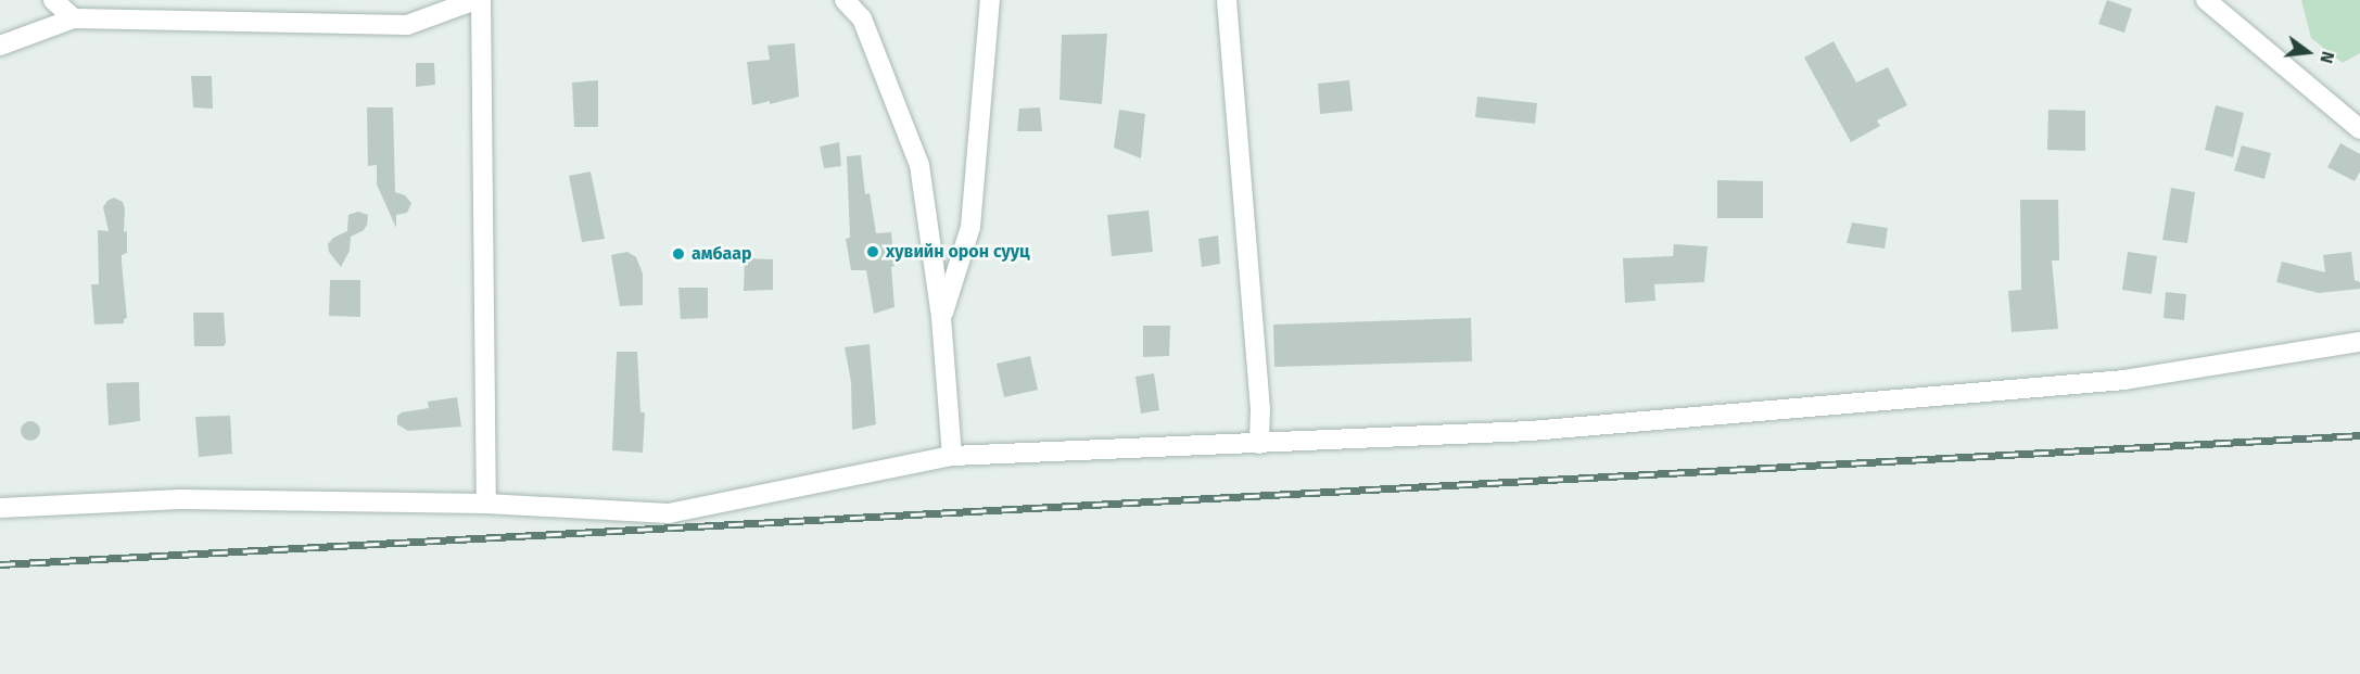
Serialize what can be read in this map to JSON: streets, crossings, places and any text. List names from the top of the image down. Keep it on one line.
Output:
{"places":["хувийн орон сууц","амбаар"],"north":"right"}
